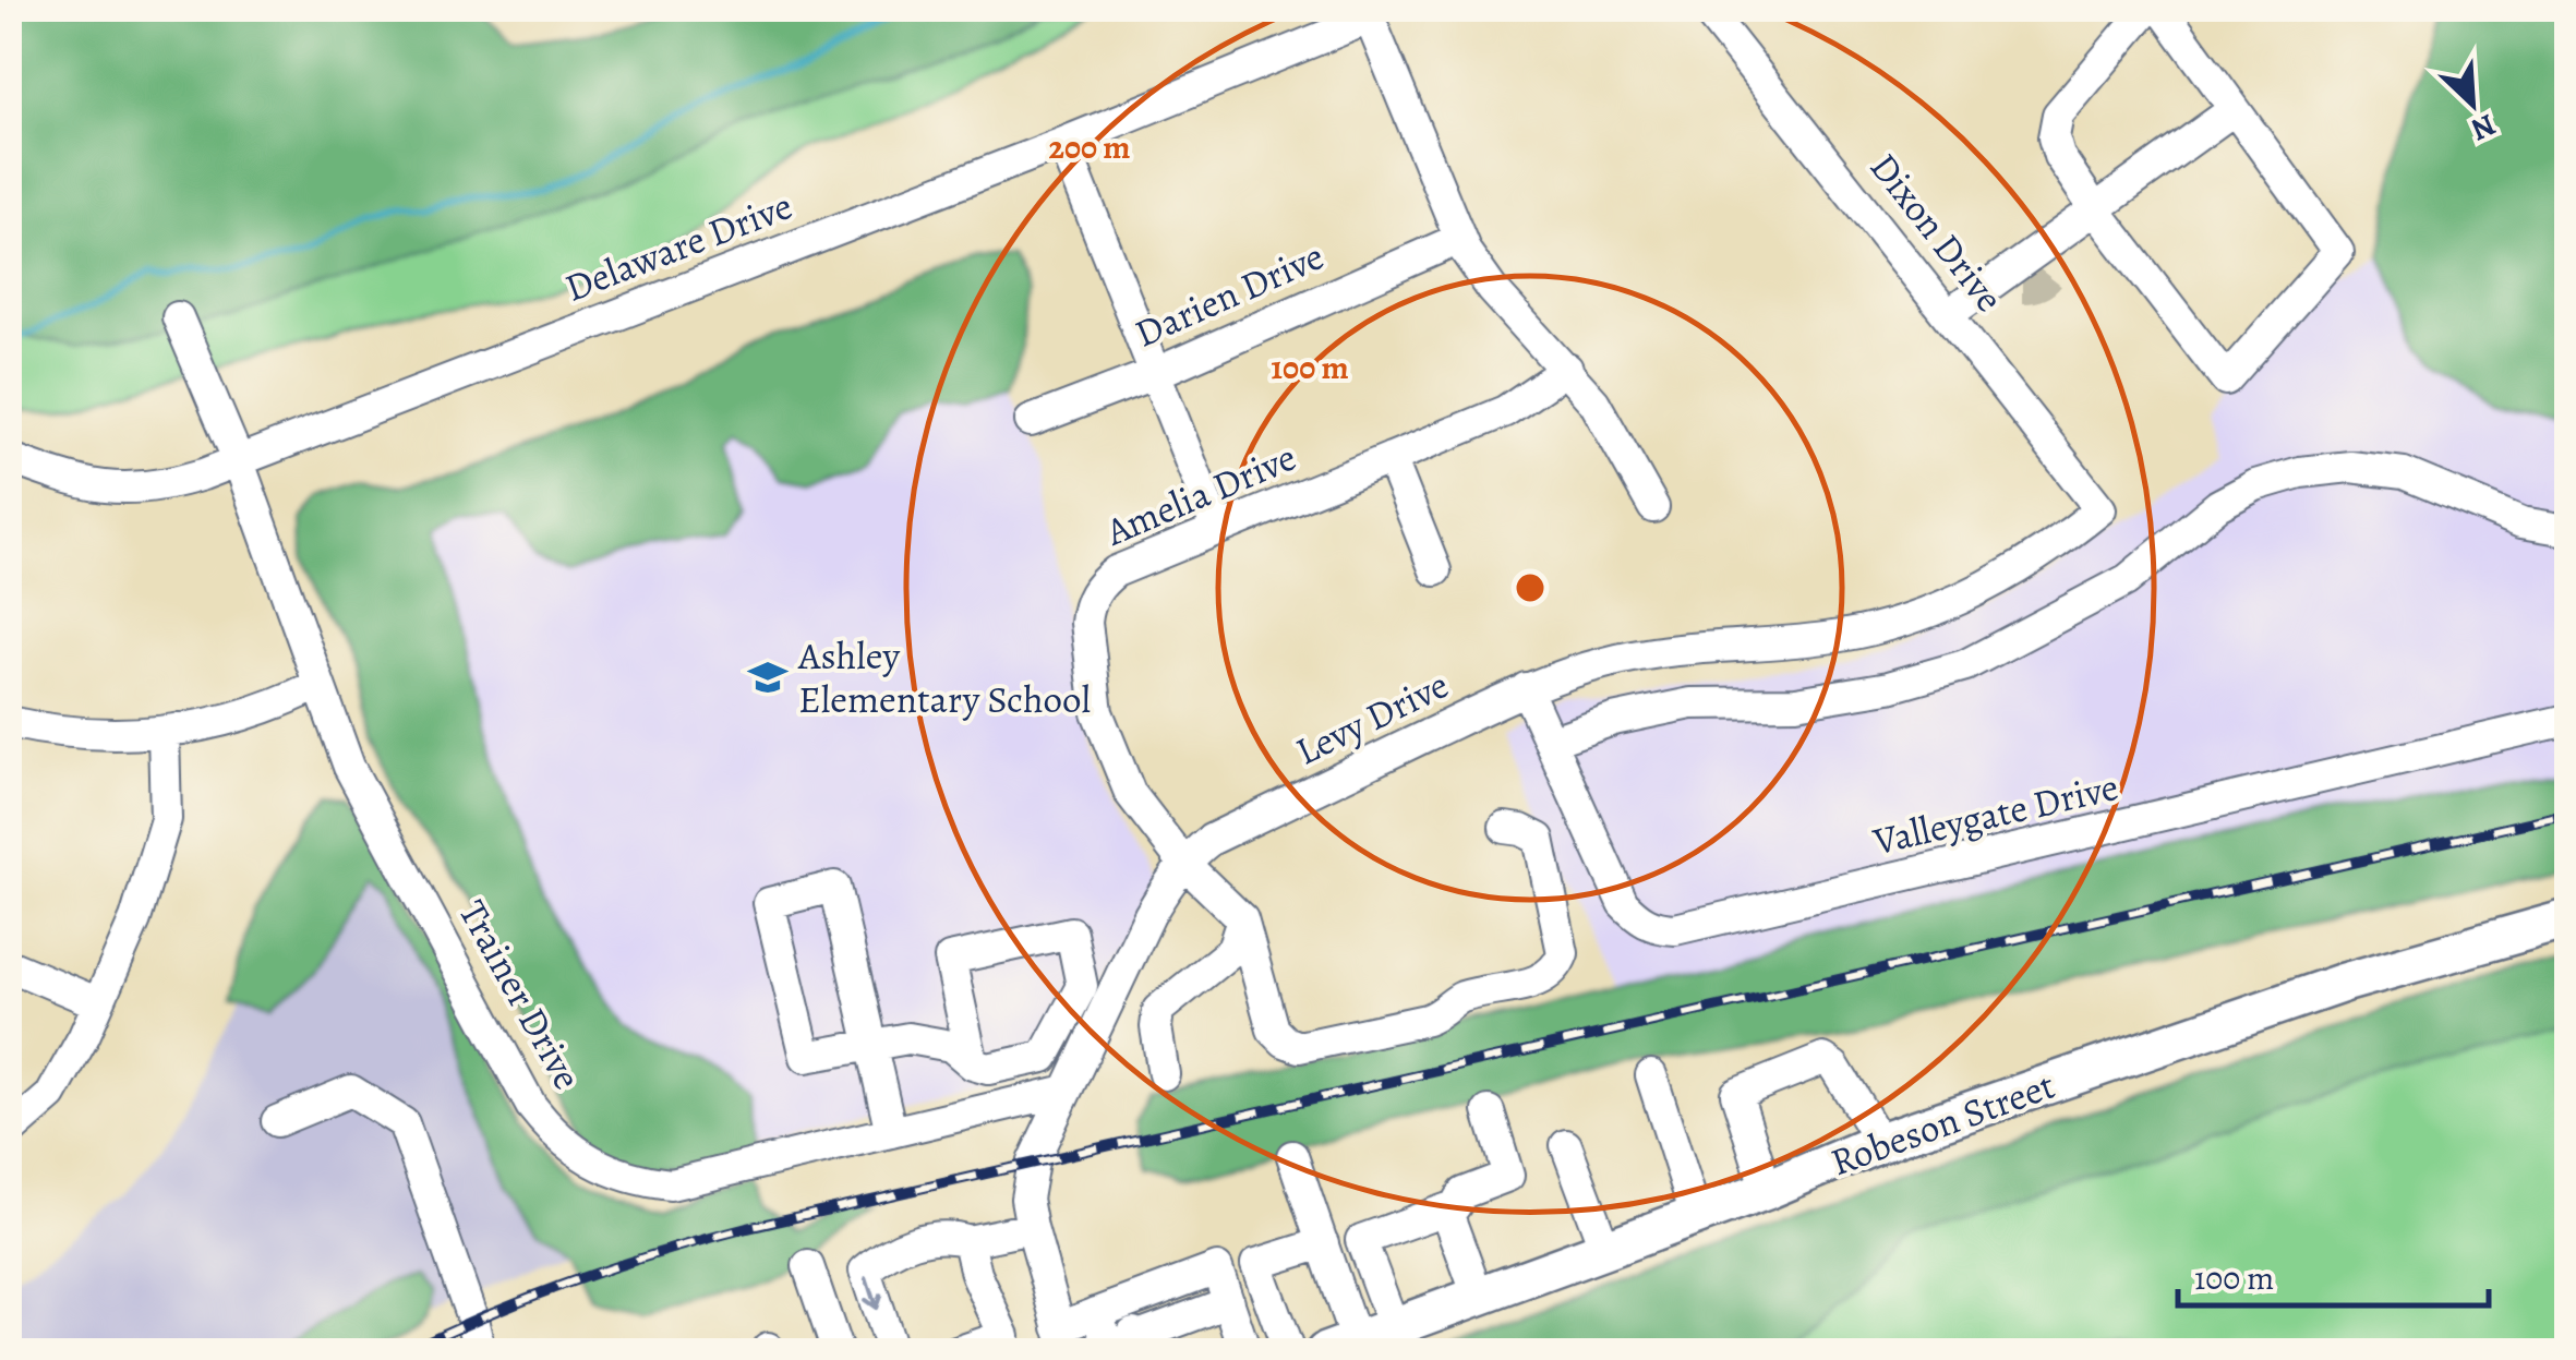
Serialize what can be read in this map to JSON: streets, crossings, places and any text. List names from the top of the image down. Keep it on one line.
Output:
{"streets":{"main road":["Robeson Street"],"street":["Dixon Drive","Delaware Drive","Darien Drive","Amelia Drive","Levy Drive","Valleygate Drive","Trainer Drive"]},"crossings":[["Dixon Drive","Levy Drive"],["Delaware Drive","Trainer Drive"],["Amelia Drive","Levy Drive"],["Levy Drive","Valleygate Drive"],["Levy Drive","Trainer Drive"]],"places":{"school or university":["Ashley Elementary School"]},"scale_bar":"100 m","north":"bottom right","rings":["200 m","100 m"]}
